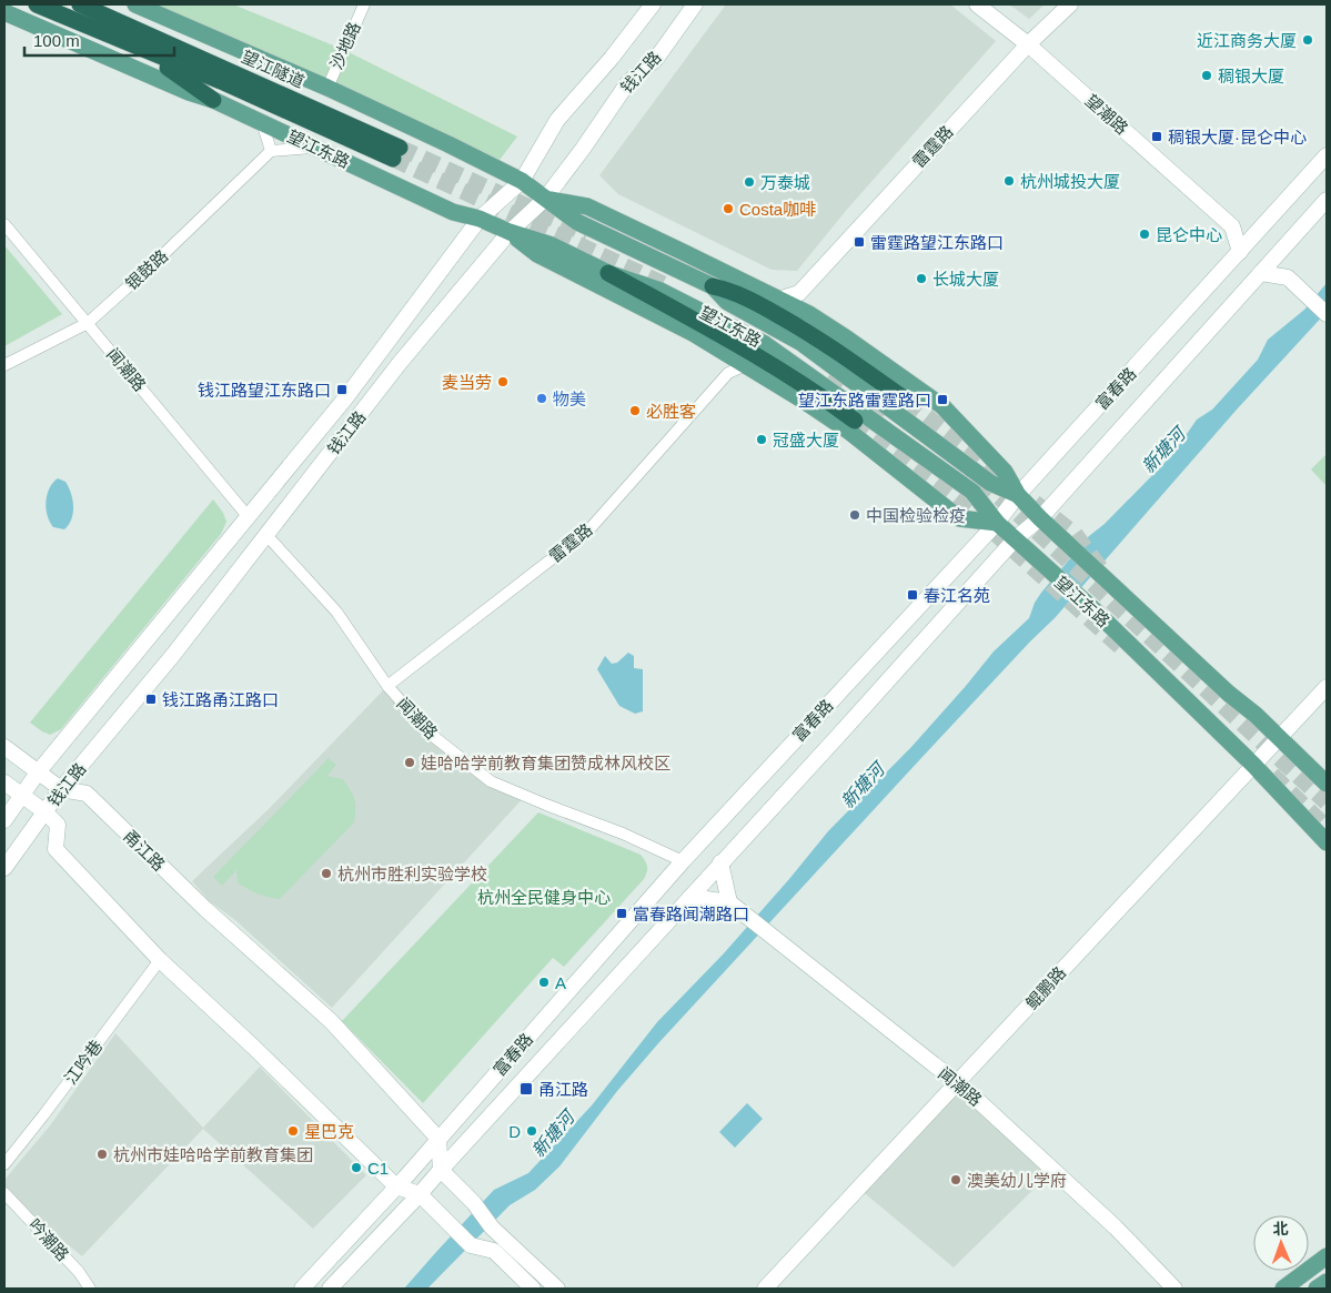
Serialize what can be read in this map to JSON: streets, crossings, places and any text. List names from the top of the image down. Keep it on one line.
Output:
{"streets":{"highway":["望江隧道"],"main road":["望江东路"],"street":["沙地路","钱江路","望潮路","雷霆路","银鼓路","闻潮路","富春路","甬江路","鲲鹏路","江吟巷","吟潮路"]},"crossings":[["沙地路","望江东路"],["钱江路","望江东路"],["钱江路","闻潮路"],["钱江路","甬江路"],["望潮路","雷霆路"],["雷霆路","闻潮路"],["望江东路","富春路"],["望江东路","鲲鹏路"],["银鼓路","闻潮路"],["闻潮路","富春路"],["闻潮路","鲲鹏路"],["富春路","甬江路"]],"water":["新塘河"],"parks":["杭州全民健身中心"],"places":{"other":["近江商务大厦","稠银大厦","杭州城投大厦","万泰城","Costa咖啡","昆仑中心","长城大厦","麦当劳","物美","必胜客","冠盛大厦","中国检验检疫","娃哈哈学前教育集团赞成林风校区","杭州市胜利实验学校","A","星巴克","D","杭州市娃哈哈学前教育集团","C1","澳美幼儿学府"],"transit":["稠银大厦·昆仑中心","雷霆路望江东路口","钱江路望江东路口","望江东路雷霆路口","春江名苑","钱江路甬江路口","富春路闻潮路口","甬江路"]},"scale_bar":"100 m","north":"top"}
